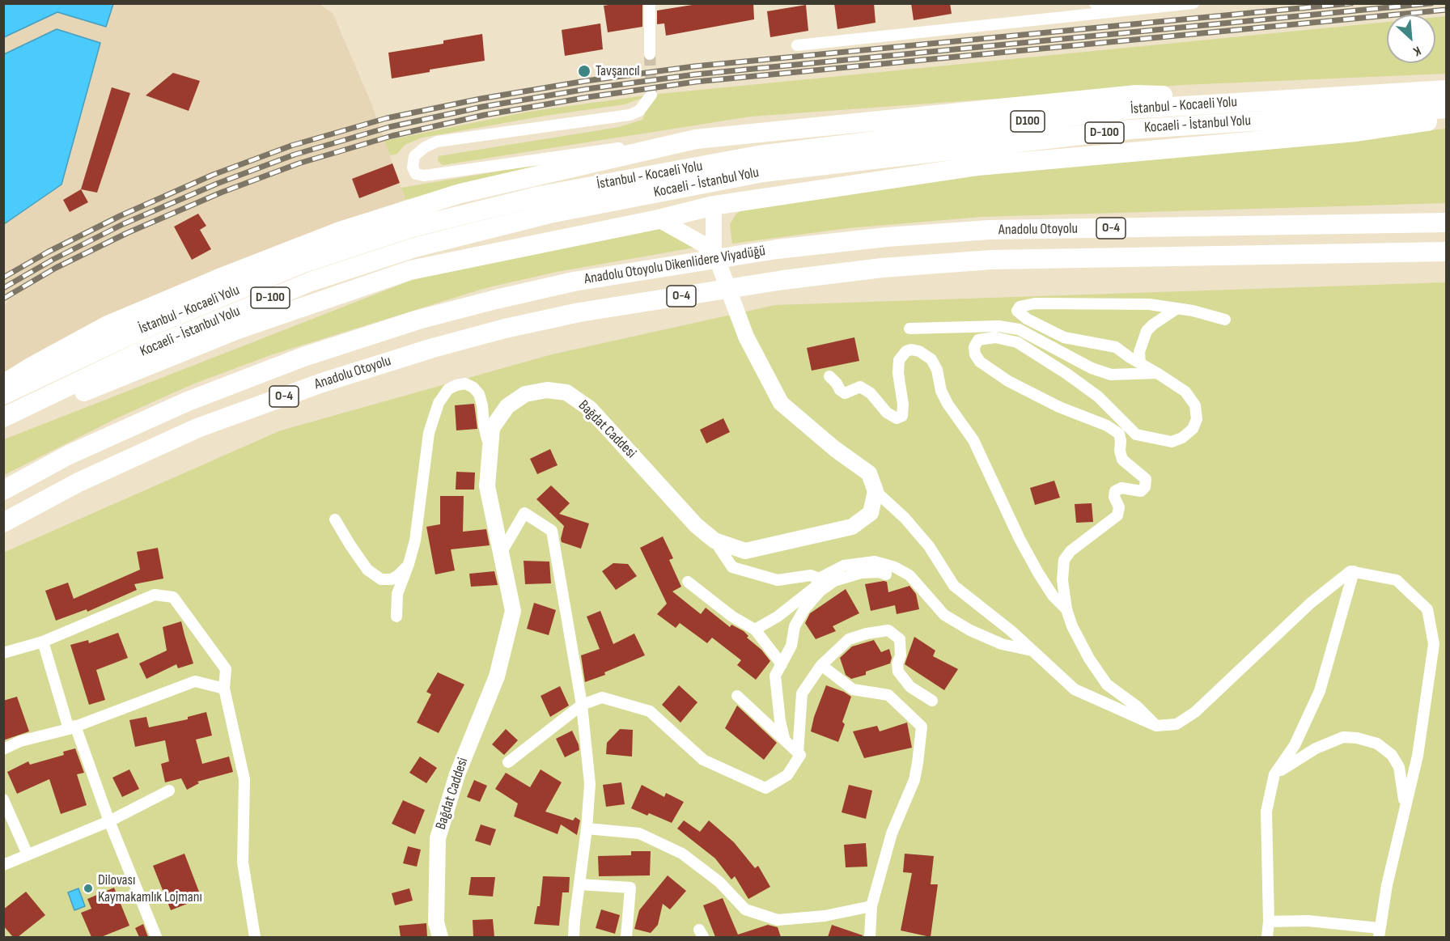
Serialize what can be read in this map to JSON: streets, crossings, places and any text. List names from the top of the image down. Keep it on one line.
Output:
{"streets":{"highway":["İstanbul - Kocaeli Yolu","D100","Kocaeli - İstanbul Yolu","D-100","O-4","Anadolu Otoyolu","Anadolu Otoyolu Dikenlidere Viyadüğü"],"main road":["Bağdat Caddesi"]},"crossings":[["İstanbul - Kocaeli Yolu","Kocaeli - İstanbul Yolu"],["Anadolu Otoyolu","Anadolu Otoyolu Dikenlidere Viyadüğü"]],"places":["Tavşancıl","Dilovası Kaymakamlık Lojmanı"],"north":"bottom right"}
